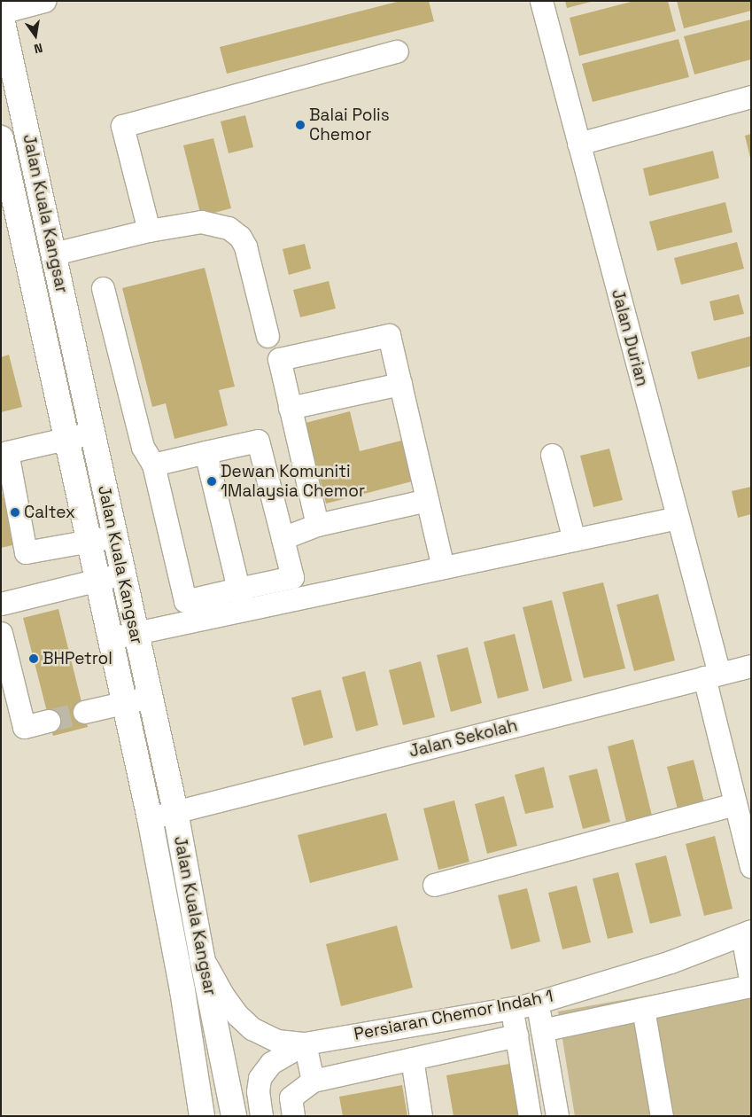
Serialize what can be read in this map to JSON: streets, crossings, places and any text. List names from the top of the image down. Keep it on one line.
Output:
{"streets":{"highway":["Jalan Kuala Kangsar"],"street":["Jalan Durian","Jalan Sekolah","Persiaran Chemor Indah 1"]},"crossings":[["Jalan Kuala Kangsar","Jalan Sekolah"],["Jalan Durian","Jalan Sekolah"]],"places":["Balai Polis Chemor","Dewan Komuniti 1Malaysia Chemor","Caltex","BHPetrol"],"north":"bottom"}
